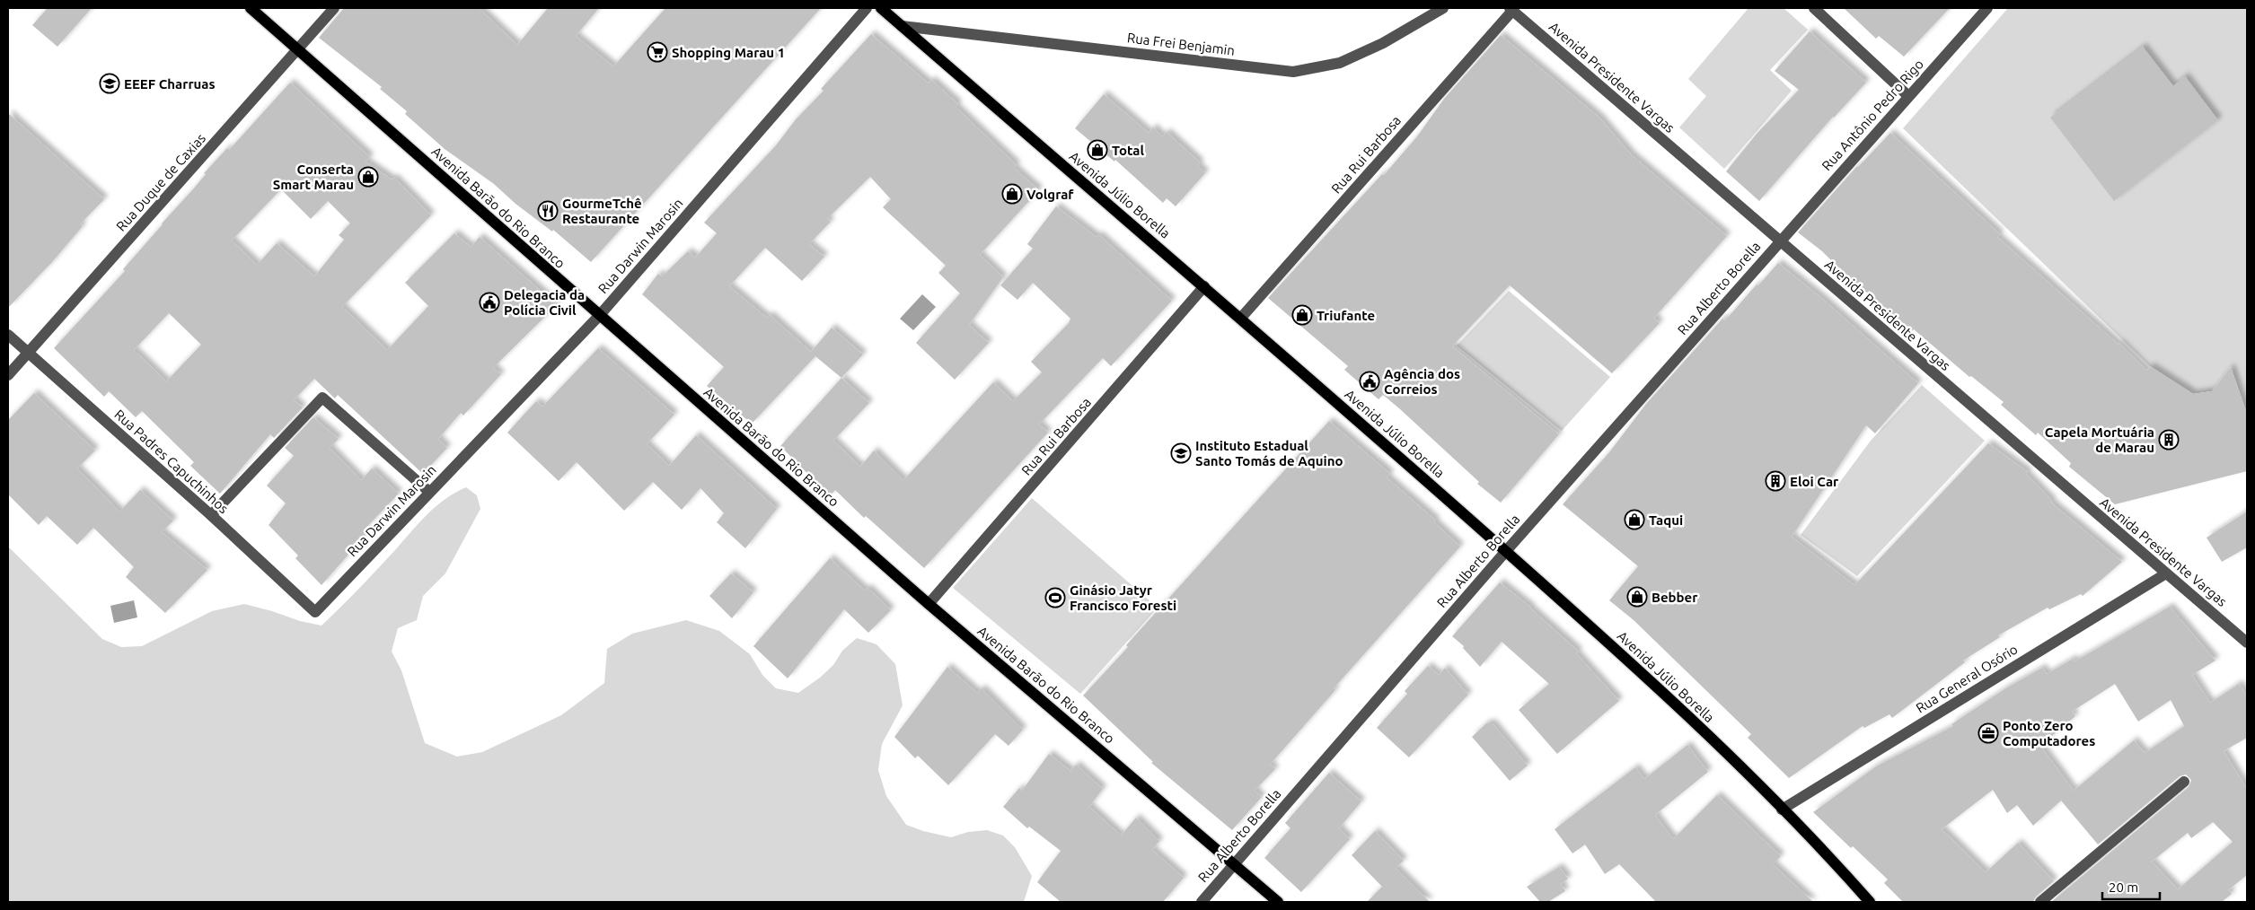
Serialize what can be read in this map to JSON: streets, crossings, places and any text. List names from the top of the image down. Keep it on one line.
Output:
{"streets":{"main road":["Avenida Júlio Borella","Avenida Barão do Rio Branco"],"street":["Rua Frei Benjamin","Avenida Presidente Vargas","Rua Antônio Pedro Rigo","Rua Rui Barbosa","Rua Duque de Caxias","Rua Darwin Marosin","Rua Alberto Borella","Rua Padres Capuchinhos","Rua General Osório"]},"crossings":[["Rua Frei Benjamin","Avenida Júlio Borella"],["Avenida Presidente Vargas","Rua Antônio Pedro Rigo"],["Avenida Presidente Vargas","Rua Rui Barbosa"],["Avenida Presidente Vargas","Rua Alberto Borella"],["Avenida Presidente Vargas","Rua General Osório"],["Rua Antônio Pedro Rigo","Rua Alberto Borella"],["Rua Rui Barbosa","Avenida Júlio Borella"],["Rua Rui Barbosa","Avenida Barão do Rio Branco"],["Rua Duque de Caxias","Avenida Barão do Rio Branco"],["Rua Duque de Caxias","Rua Padres Capuchinhos"],["Avenida Júlio Borella","Rua Alberto Borella"],["Avenida Júlio Borella","Rua General Osório"],["Avenida Barão do Rio Branco","Rua Darwin Marosin"],["Avenida Barão do Rio Branco","Rua Alberto Borella"],["Rua Darwin Marosin","Rua Padres Capuchinhos"]],"places":{"supermarket":["Shopping Marau 1"],"school or university":["EEEF Charruas","Instituto Estadual Santo Tomás de Aquino"],"shop":["Total","Conserta Smart Marau","Volgraf","Triufante","Taqui","Bebber"],"restaurant":["GourmeTchê Restaurante"],"public building":["Delegacia da Polícia Civil","Agência dos Correios"],"building":["Capela Mortuária de Marau","Eloi Car"],"sports":["Ginásio Jatyr Francisco Foresti"],"office":["Ponto Zero Computadores"]},"scale_bar":"20 m"}
